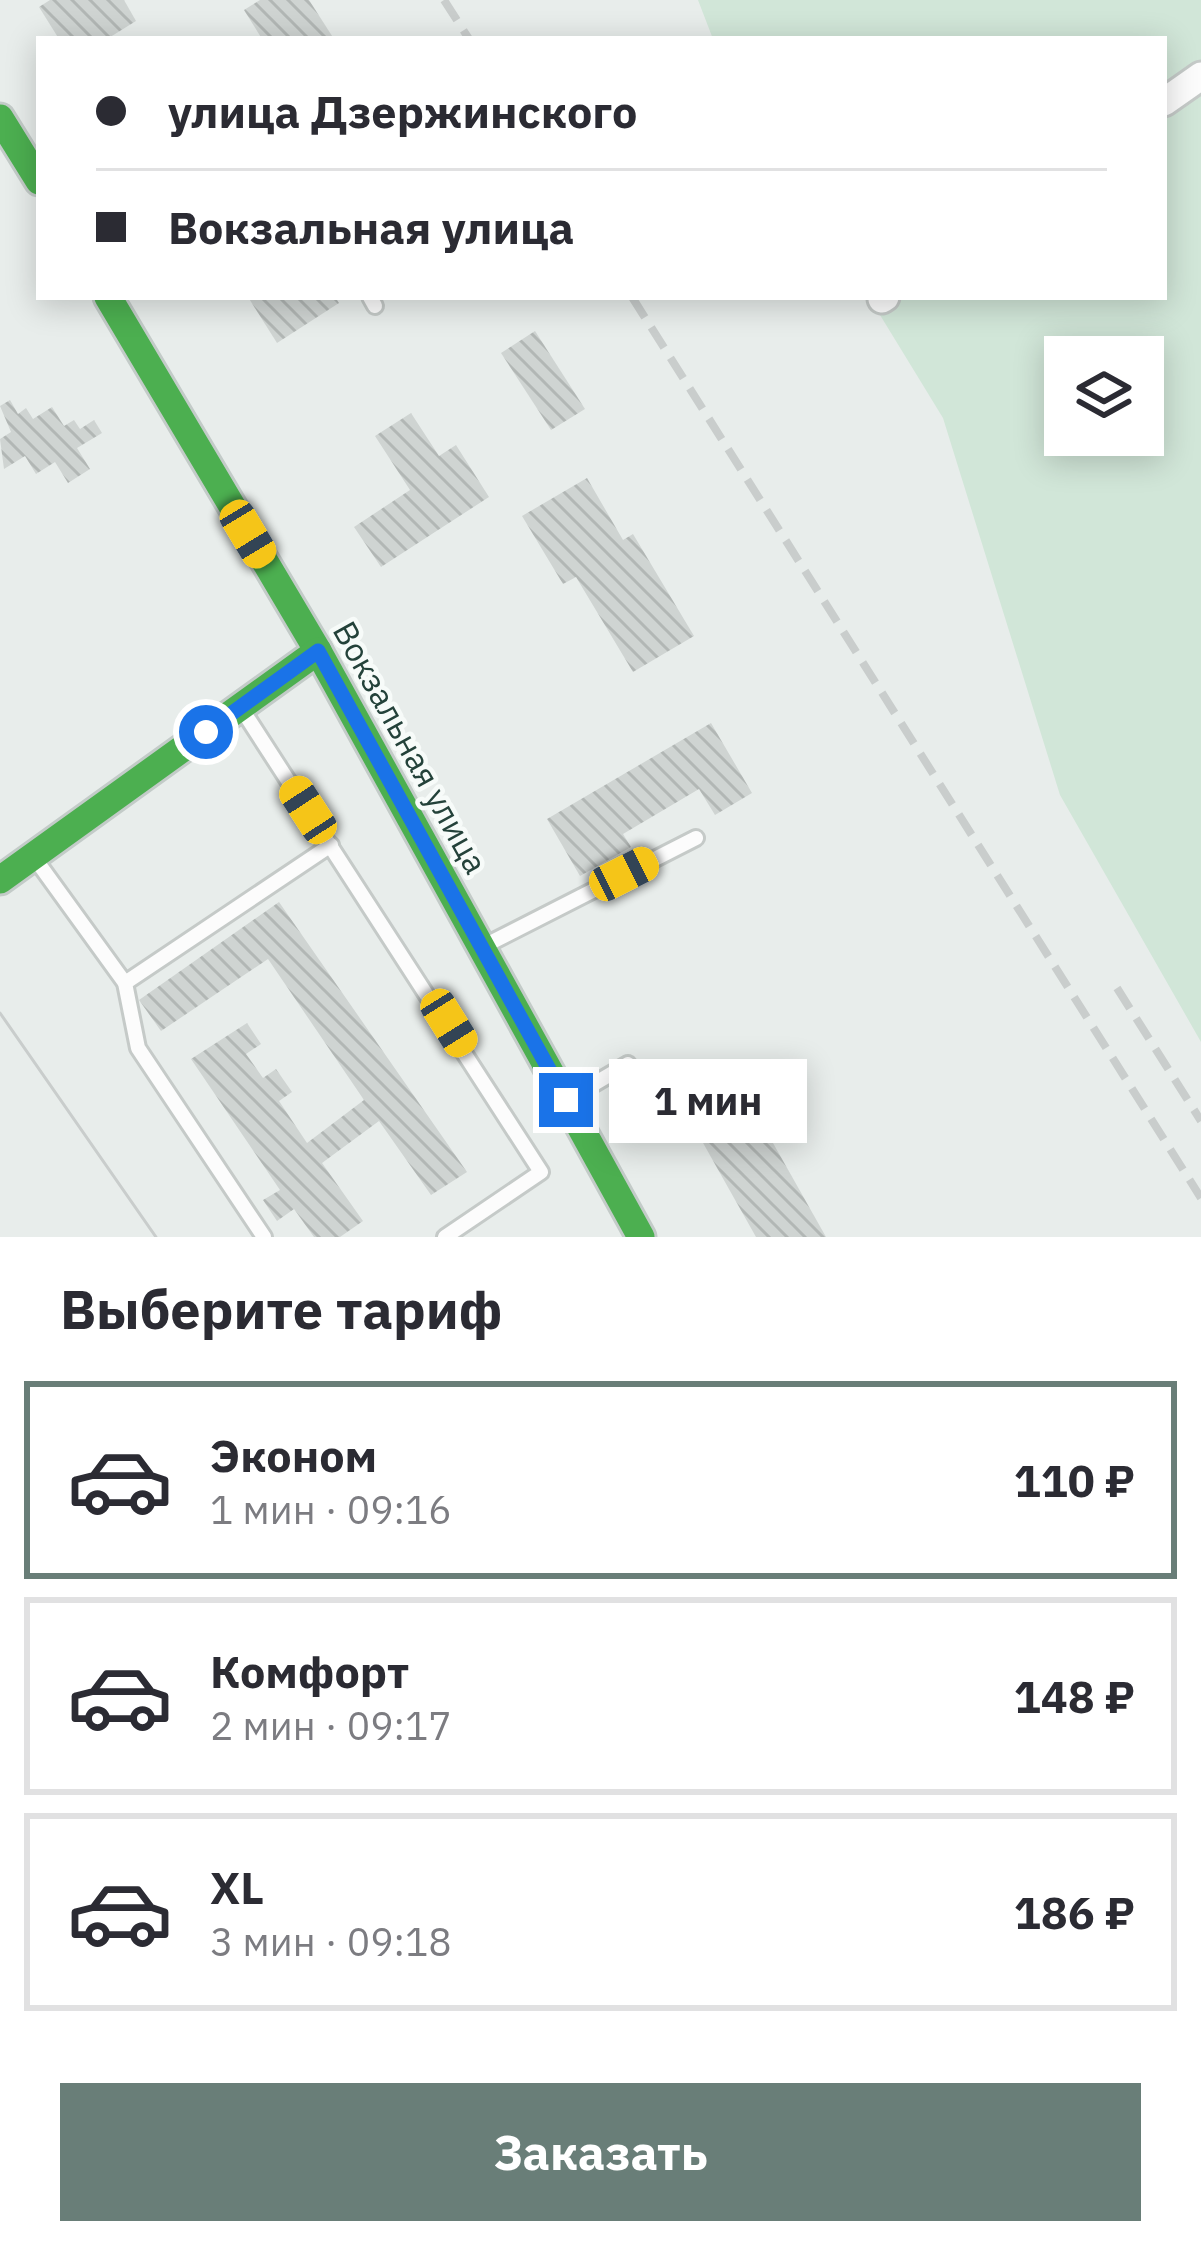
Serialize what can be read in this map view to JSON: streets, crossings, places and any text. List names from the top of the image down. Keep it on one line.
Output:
{"streets":{"main road":["Вокзальная улица"]},"page":{"banner":["улица Дзержинского","Вокзальная улица"],"bubble":"1 мин","heading":"Выберите тариф","list":[{"name":"Эконом","note":"1 мин · 09:16","value":"110 ₽"},{"name":"Комфорт","note":"2 мин · 09:17","value":"148 ₽"},{"name":"XL","note":"3 мин · 09:18","value":"186 ₽"}],"buttons":"Заказать"}}
